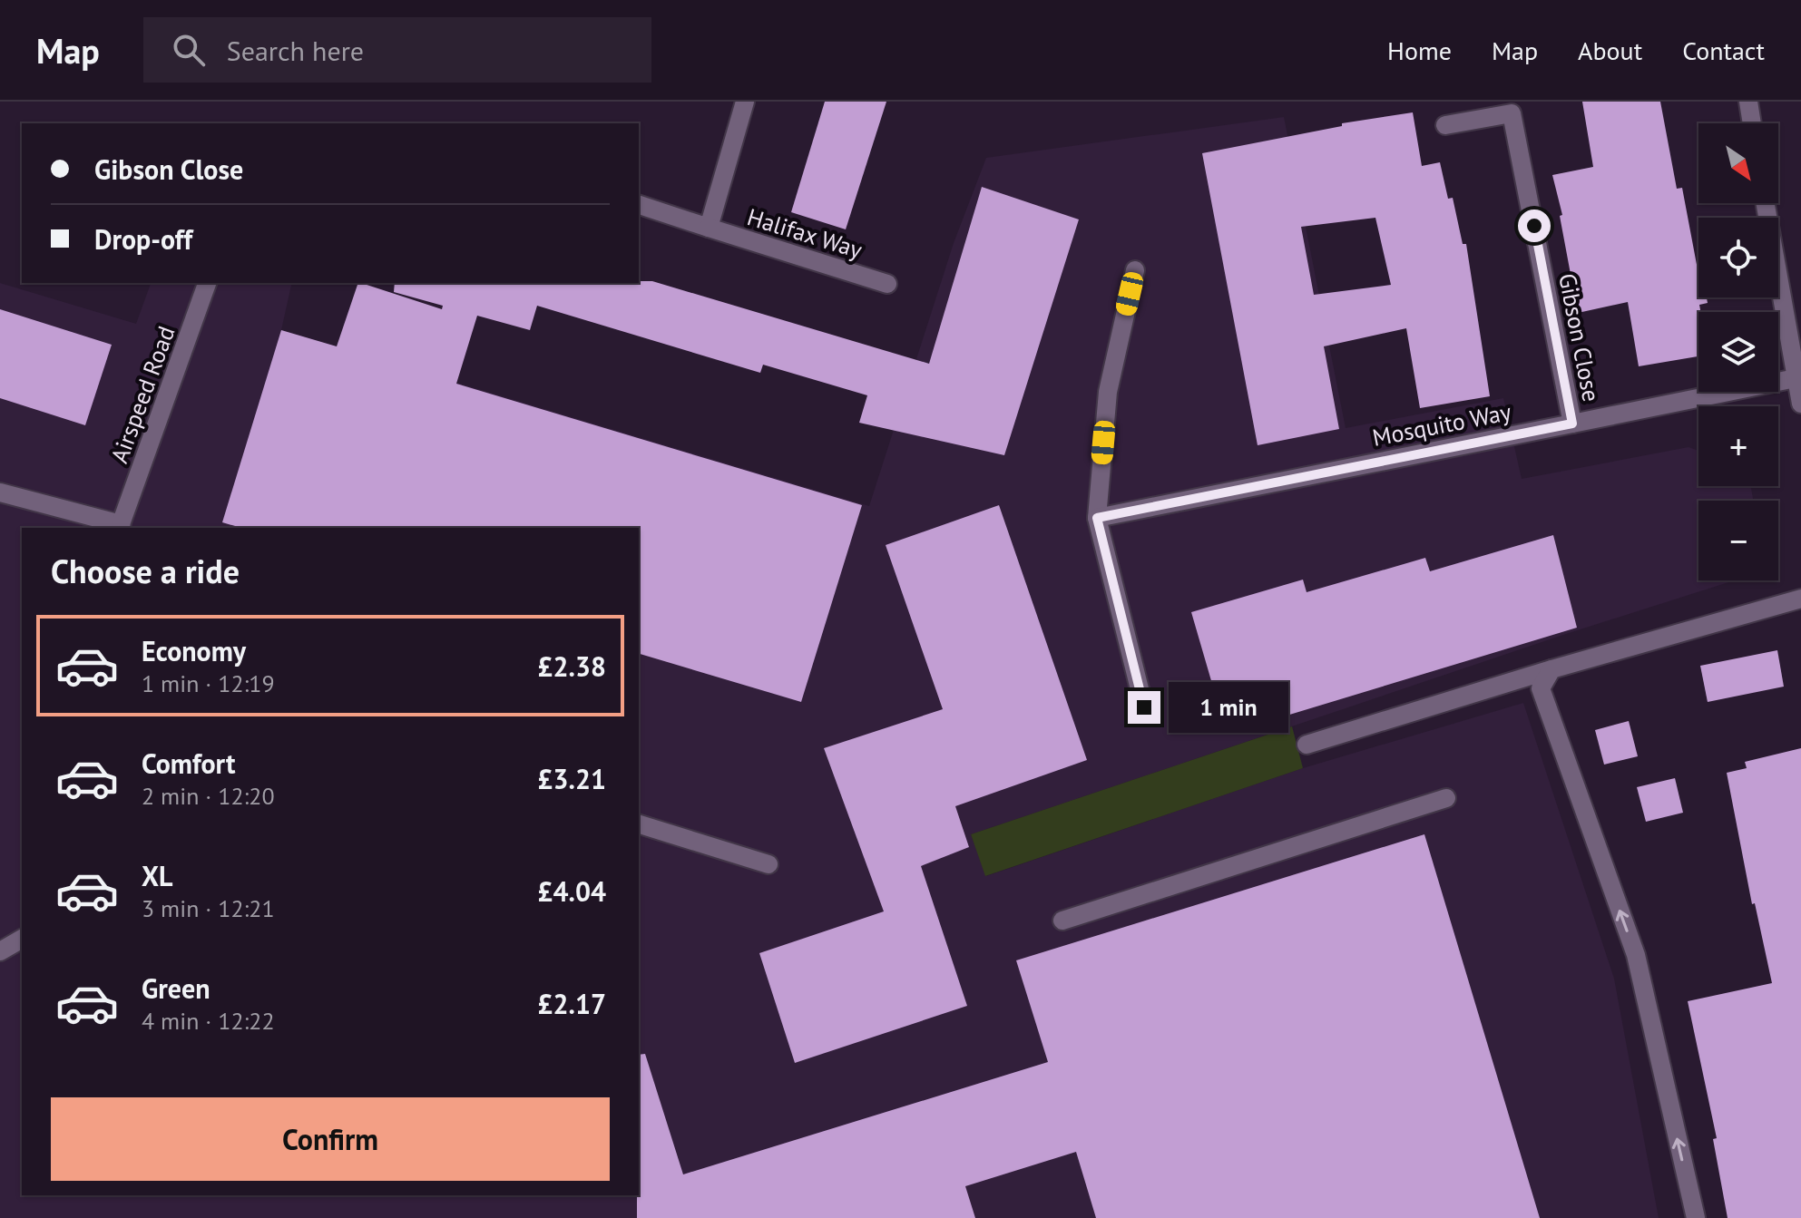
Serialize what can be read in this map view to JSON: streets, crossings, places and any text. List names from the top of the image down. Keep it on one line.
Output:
{"streets":{"street":["Halifax Way","Gibson Close","Airspeed Road","Mosquito Way"]},"crossings":[["Gibson Close","Mosquito Way"]],"north":"bottom right","page":{"header":"Map","search":"Search here","nav":["Home","Map","About","Contact"],"map_buttons":["+","−"],"banner":["Gibson Close","Drop-off"],"heading":"Choose a ride","list":[{"name":"Economy","note":"1 min · 12:19","value":"£2.38"},{"name":"Comfort","note":"2 min · 12:20","value":"£3.21"},{"name":"XL","note":"3 min · 12:21","value":"£4.04"},{"name":"Green","note":"4 min · 12:22","value":"£2.17"}],"bubble":"1 min","buttons":"Confirm"}}
